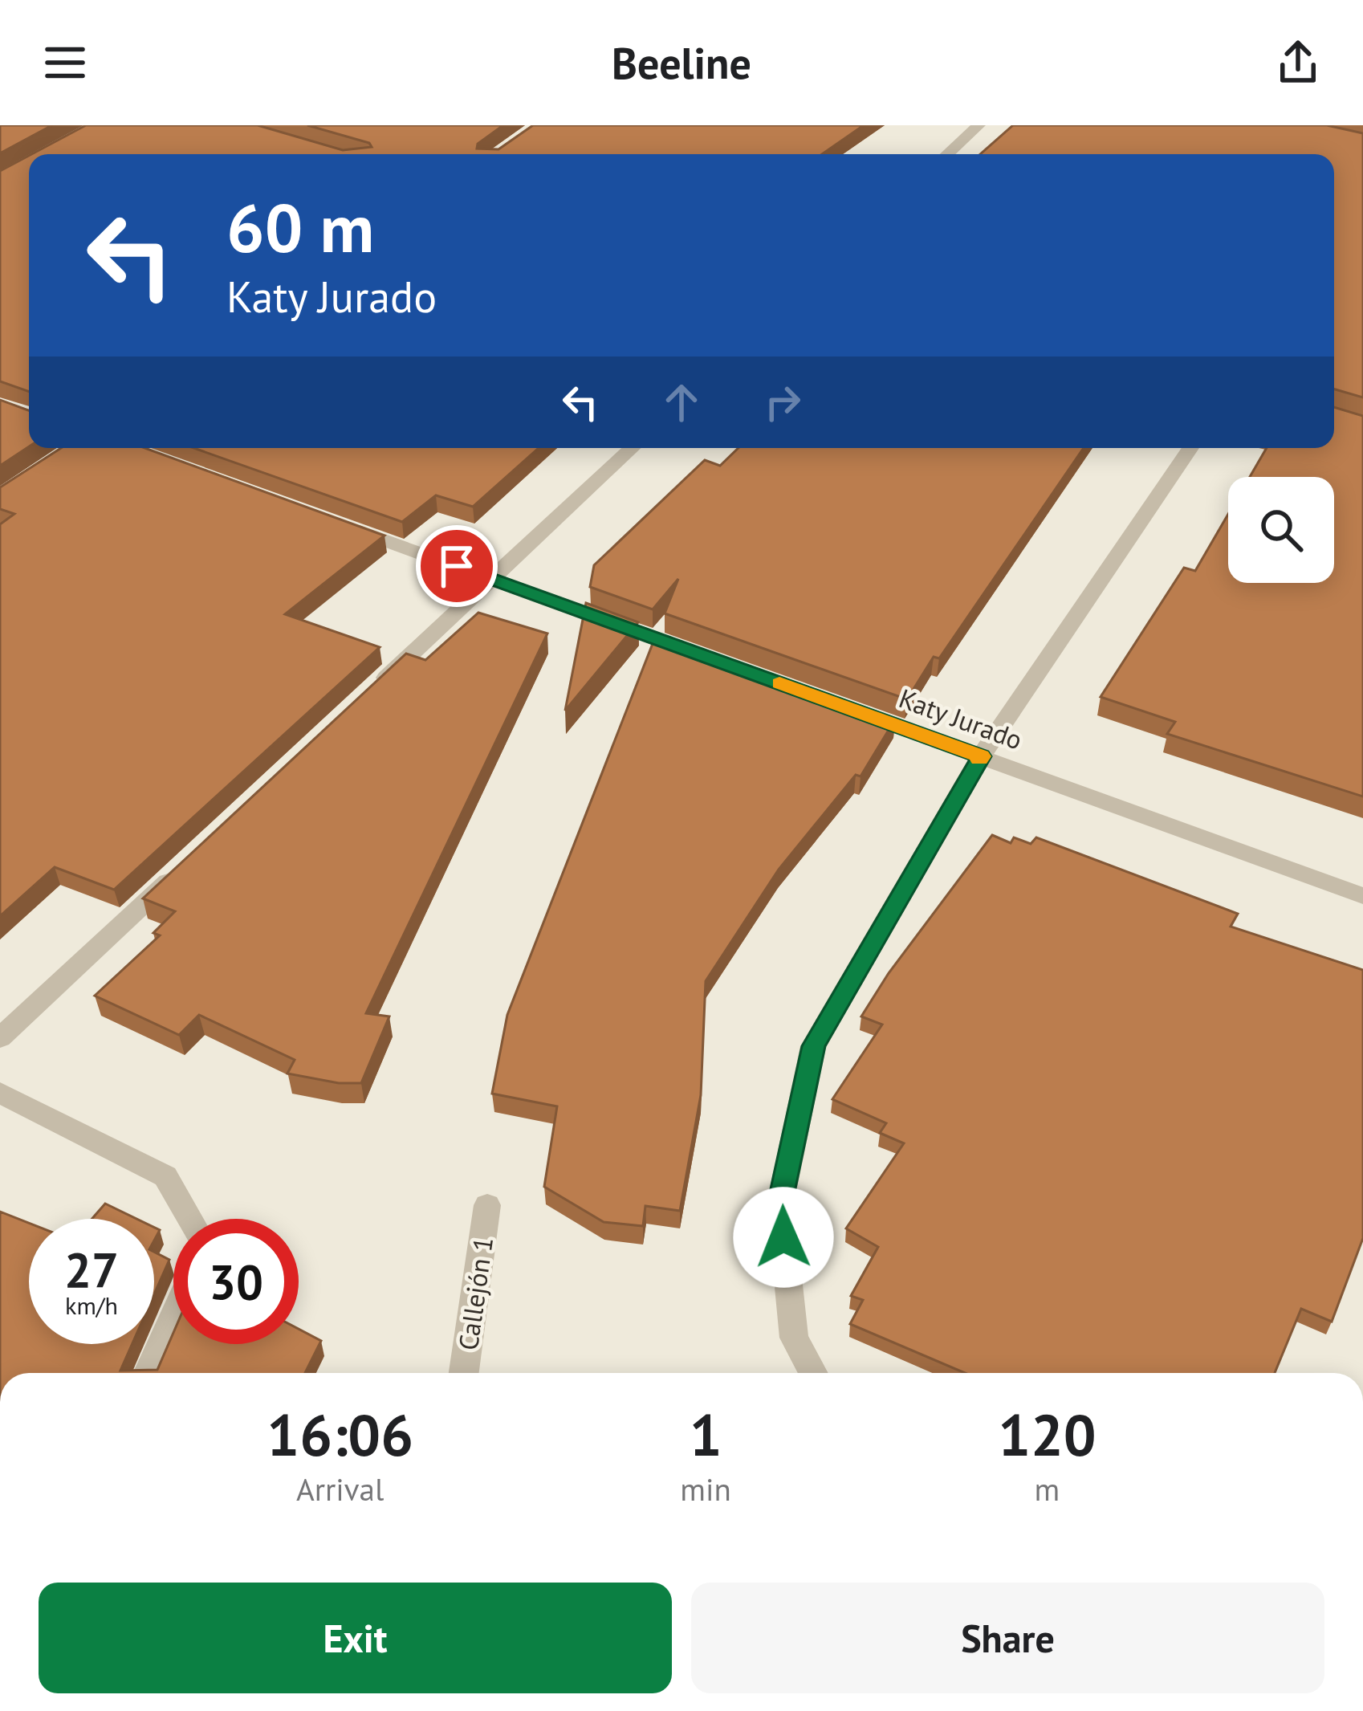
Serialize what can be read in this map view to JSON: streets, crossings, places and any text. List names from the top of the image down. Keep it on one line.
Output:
{"streets":{"street":["Katy Jurado","Callejón 1"]},"page":{"header":"Beeline","turn":["60 m","Katy Jurado"],"speed":"27 km/h","limit":"30","eta":["16:06","Arrival","1","min","120","m"],"buttons":["Exit","Share"]}}
